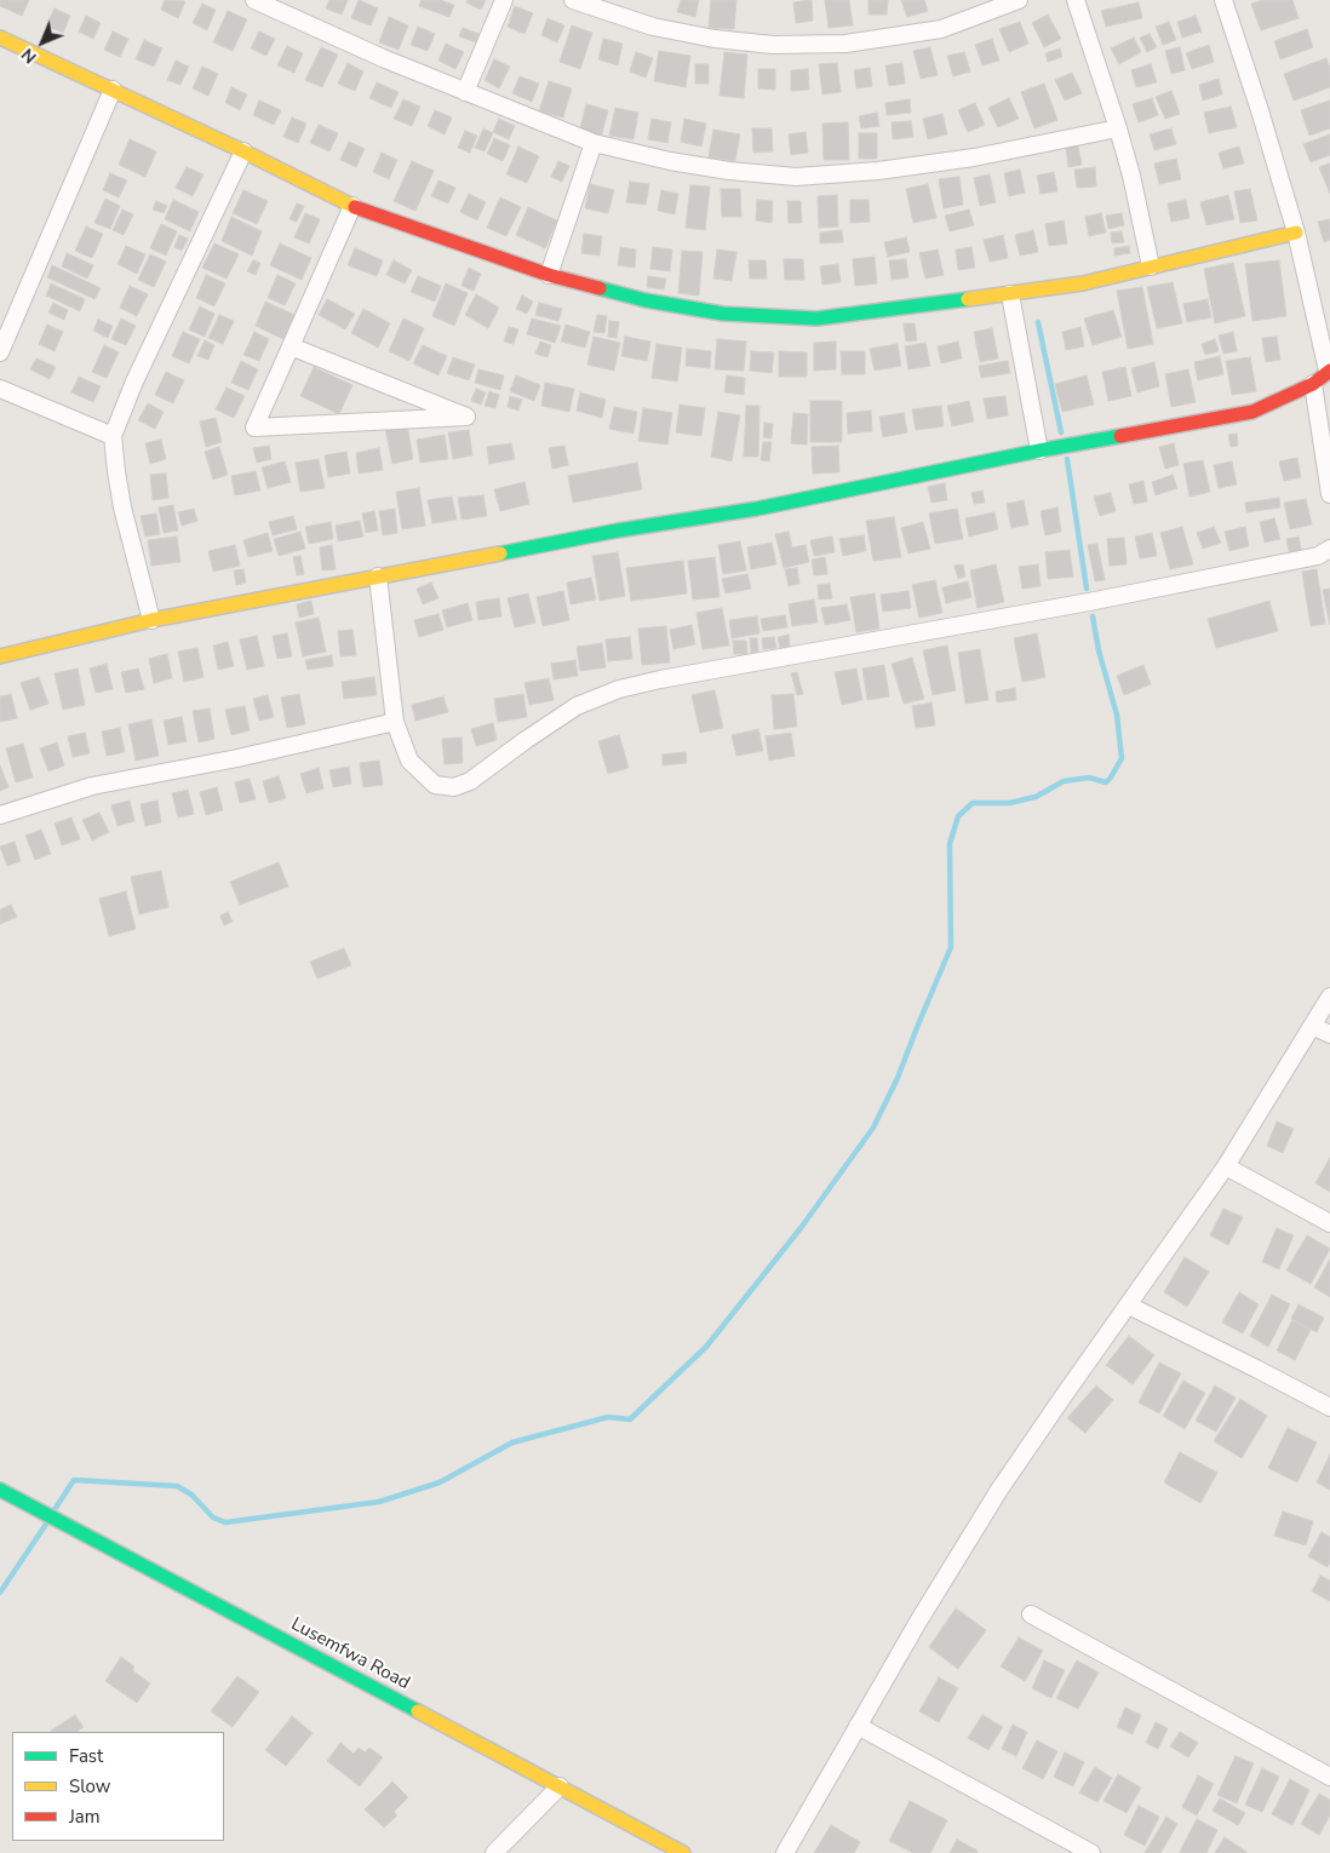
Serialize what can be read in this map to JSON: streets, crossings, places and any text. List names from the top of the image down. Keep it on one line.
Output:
{"streets":{"street":["Lusemfwa Road"]},"legend":["Fast","Slow","Jam"],"north":"bottom left"}
